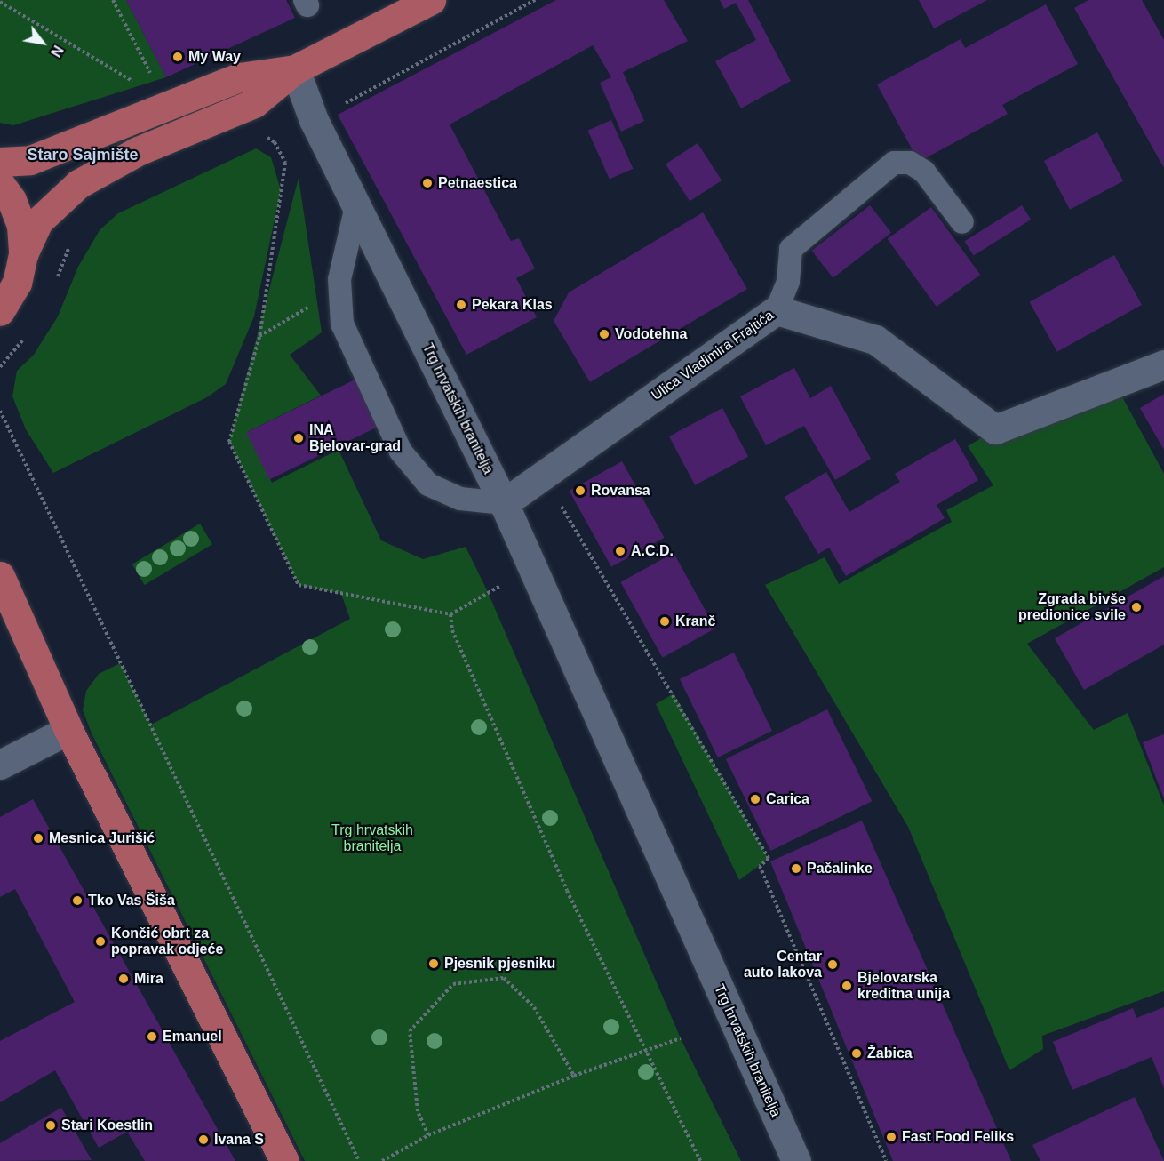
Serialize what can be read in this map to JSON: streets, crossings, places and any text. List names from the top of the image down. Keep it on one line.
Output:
{"streets":{"street":["Ulica Vladimira Frajtića","Trg hrvatskih branitelja"]},"crossings":[["Ulica Vladimira Frajtića","Trg hrvatskih branitelja"]],"districts":["Staro Sajmište"],"parks":["Trg hrvatskih branitelja"],"places":["My Way","Petnaestica","Pekara Klas","Vodotehna","INA Bjelovar-grad","Rovansa","A.C.D.","Zgrada bivše predionice svile","Kranč","Carica","Mesnica Jurišić","Pačalinke","Tko Vas Šiša","Končić obrt za popravak odjeće","Pjesnik pjesniku","Centar auto lakova","Mira","Bjelovarska kreditna unija","Emanuel","Žabica","Stari Koestlin","Fast Food Feliks","Ivana S"],"north":"bottom right"}
